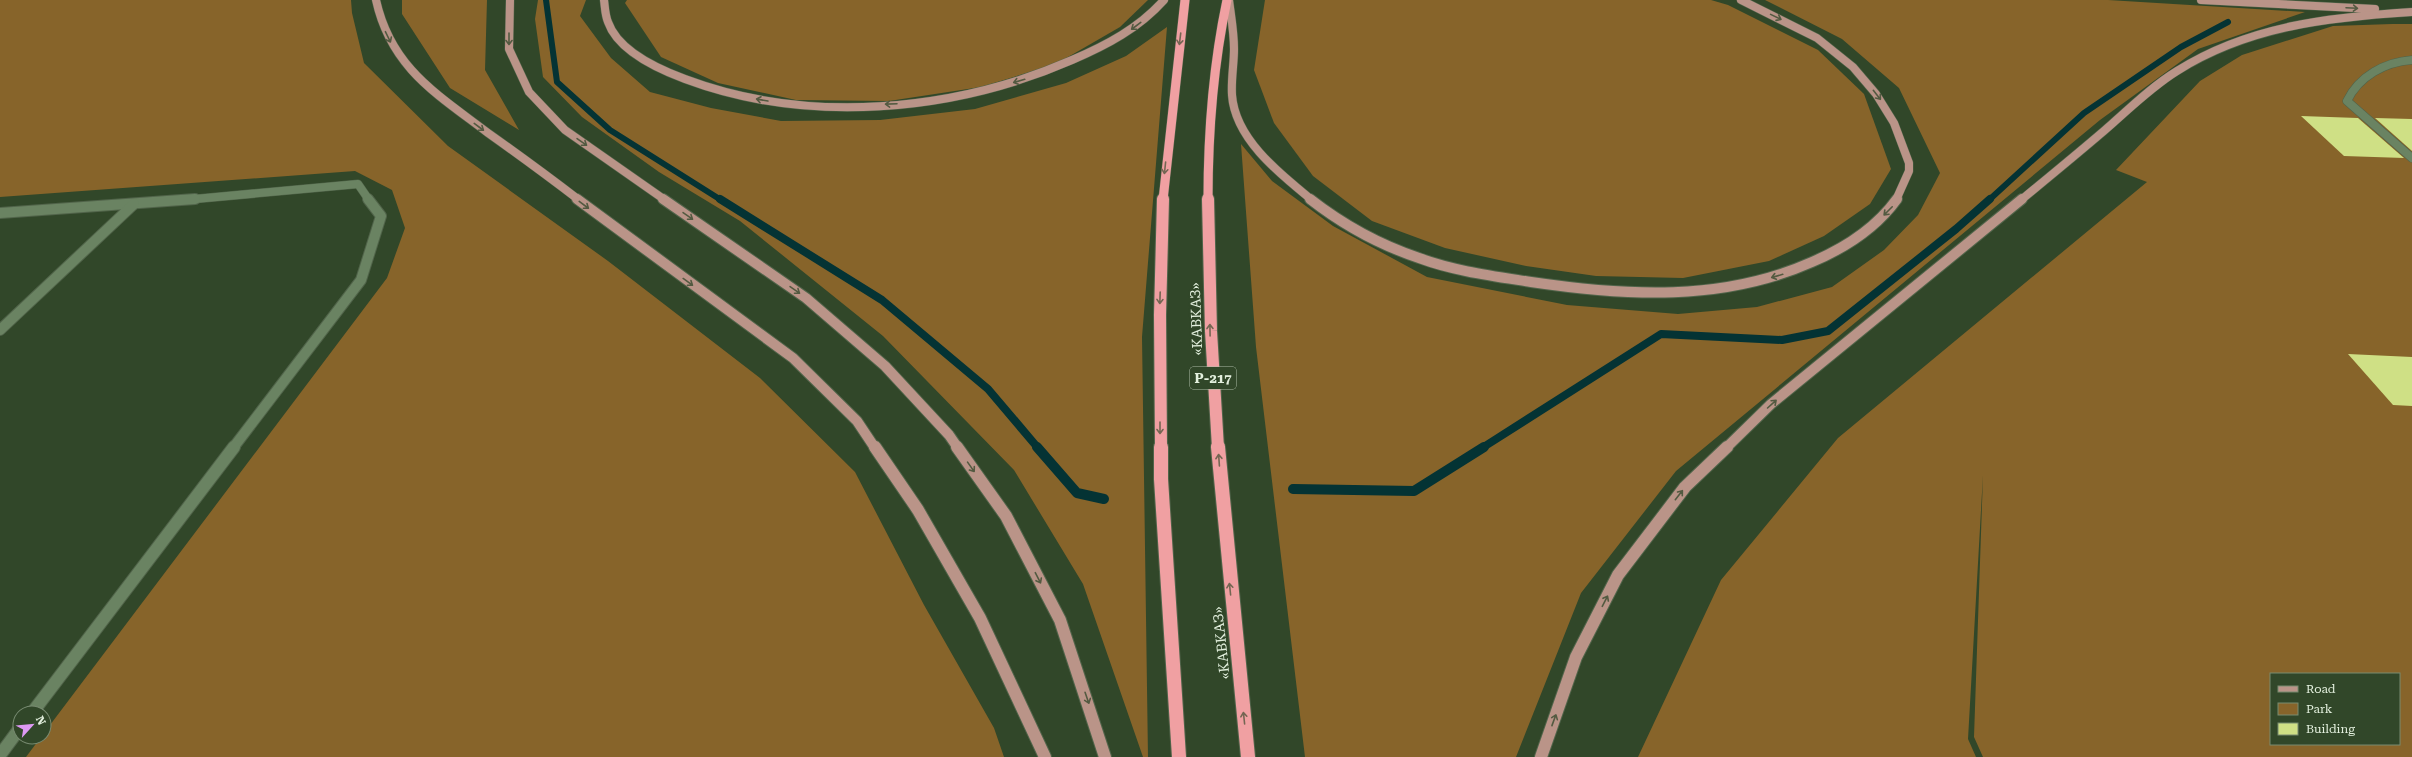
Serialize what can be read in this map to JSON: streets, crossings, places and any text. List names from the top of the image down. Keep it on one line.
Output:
{"streets":{"highway":["«КАВКАЗ»","Р-217"]},"legend":["Road","Park","Building"],"north":"top right"}
